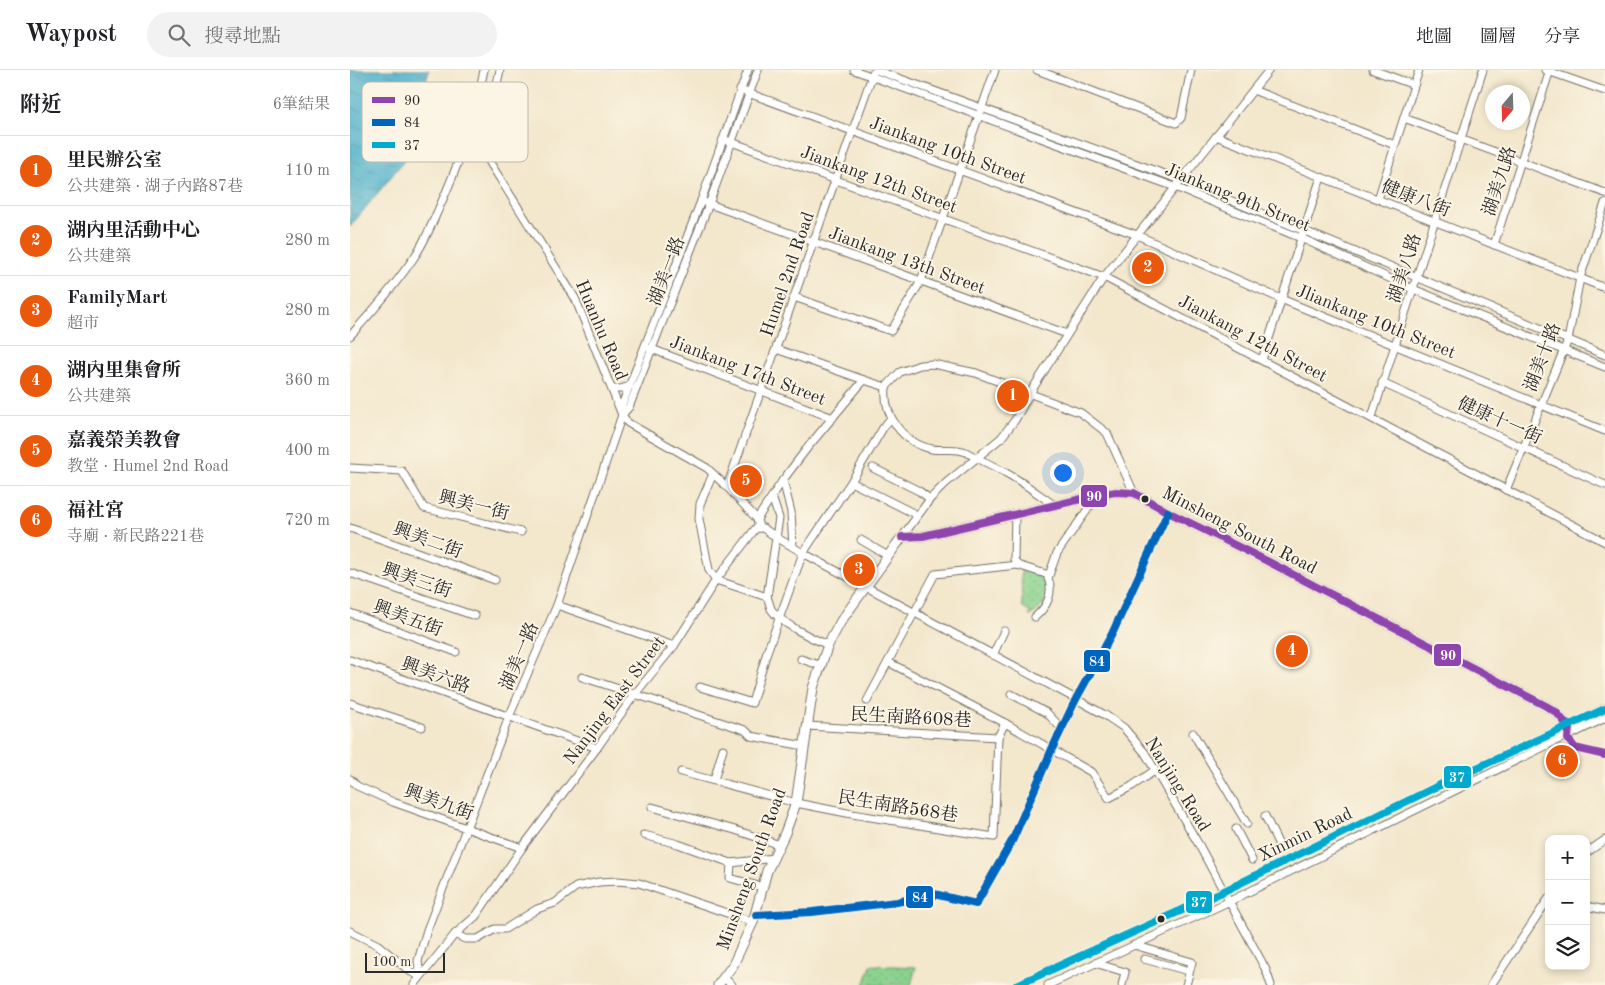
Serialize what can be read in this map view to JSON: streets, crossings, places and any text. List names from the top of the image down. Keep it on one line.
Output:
{"streets":{"main road":["Minsheng South Road","Xinmin Road"],"street":["Jiankang 10th Street","Jiankang 12th Street","湖美九路","Jiankang 9th Street","健康八街","Jiankang 13th Street","湖美八路","湖美一路","Humel 2nd Road","Jliankang 10th Street","Huanhu Road","湖美十路","Jiankang 17th Street","健康十一街","興美一街","興美二街","興美三街","興美五街","興美六路","Nanjing East Street","民生南路608巷","Nanjing Road","興美九街","民生南路568巷"]},"crossings":[["Jiankang 10th Street","湖美一路"],["Jiankang 10th Street","Humel 2nd Road"],["Jiankang 10th Street","Jliankang 10th Street"],["Jiankang 12th Street","湖美八路"],["Jiankang 12th Street","湖美一路"],["Jiankang 12th Street","Humel 2nd Road"],["Jiankang 12th Street","湖美十路"],["湖美九路","健康八街"],["Jiankang 9th Street","湖美八路"],["Jiankang 9th Street","Humel 2nd Road"],["Jiankang 9th Street","湖美十路"],["健康八街","湖美八路"],["健康八街","湖美十路"],["Jiankang 13th Street","湖美一路"],["Jiankang 13th Street","Humel 2nd Road"],["湖美八路","Jliankang 10th Street"],["湖美八路","健康十一街"],["湖美一路","Huanhu Road"],["湖美一路","Jiankang 17th Street"],["湖美一路","興美六路"],["湖美一路","Nanjing East Street"],["湖美一路","興美九街"],["Humel 2nd Road","Huanhu Road"],["Humel 2nd Road","Jiankang 17th Street"],["Jliankang 10th Street","湖美十路"],["Huanhu Road","Jiankang 17th Street"],["Huanhu Road","Nanjing East Street"],["湖美十路","健康十一街"],["Minsheng South Road","民生南路608巷"],["Minsheng South Road","Nanjing Road"],["Minsheng South Road","民生南路568巷"],["Minsheng South Road","Xinmin Road"],["興美六路","Nanjing East Street"],["Nanjing East Street","興美九街"],["民生南路608巷","Nanjing Road"],["民生南路608巷","民生南路568巷"],["Nanjing Road","Xinmin Road"]],"lines":["transit line 90","transit line 84","transit line 37"],"legend":["90","84","37"],"scale_bar":"100 m","north":"bottom","page":{"header":"Waypost","search":"搜尋地點","nav":["地圖","圖層","分享"],"heading":["附近","6筆結果"],"list":[{"mark":"1","name":"里民辦公室","note":"公共建築 · 湖子內路87巷","value":"110 m"},{"mark":"2","name":"湖內里活動中心","note":"公共建築","value":"280 m"},{"mark":"3","name":"FamilyMart","note":"超市","value":"280 m"},{"mark":"4","name":"湖內里集會所","note":"公共建築","value":"360 m"},{"mark":"5","name":"嘉義榮美教會","note":"教堂 · Humel 2nd Road","value":"400 m"},{"mark":"6","name":"福社宮","note":"寺廟 · 新民路221巷","value":"720 m"}],"pins":["2","1","5","3","4","6"],"map_buttons":["+","−"],"scale":"100 m"}}
